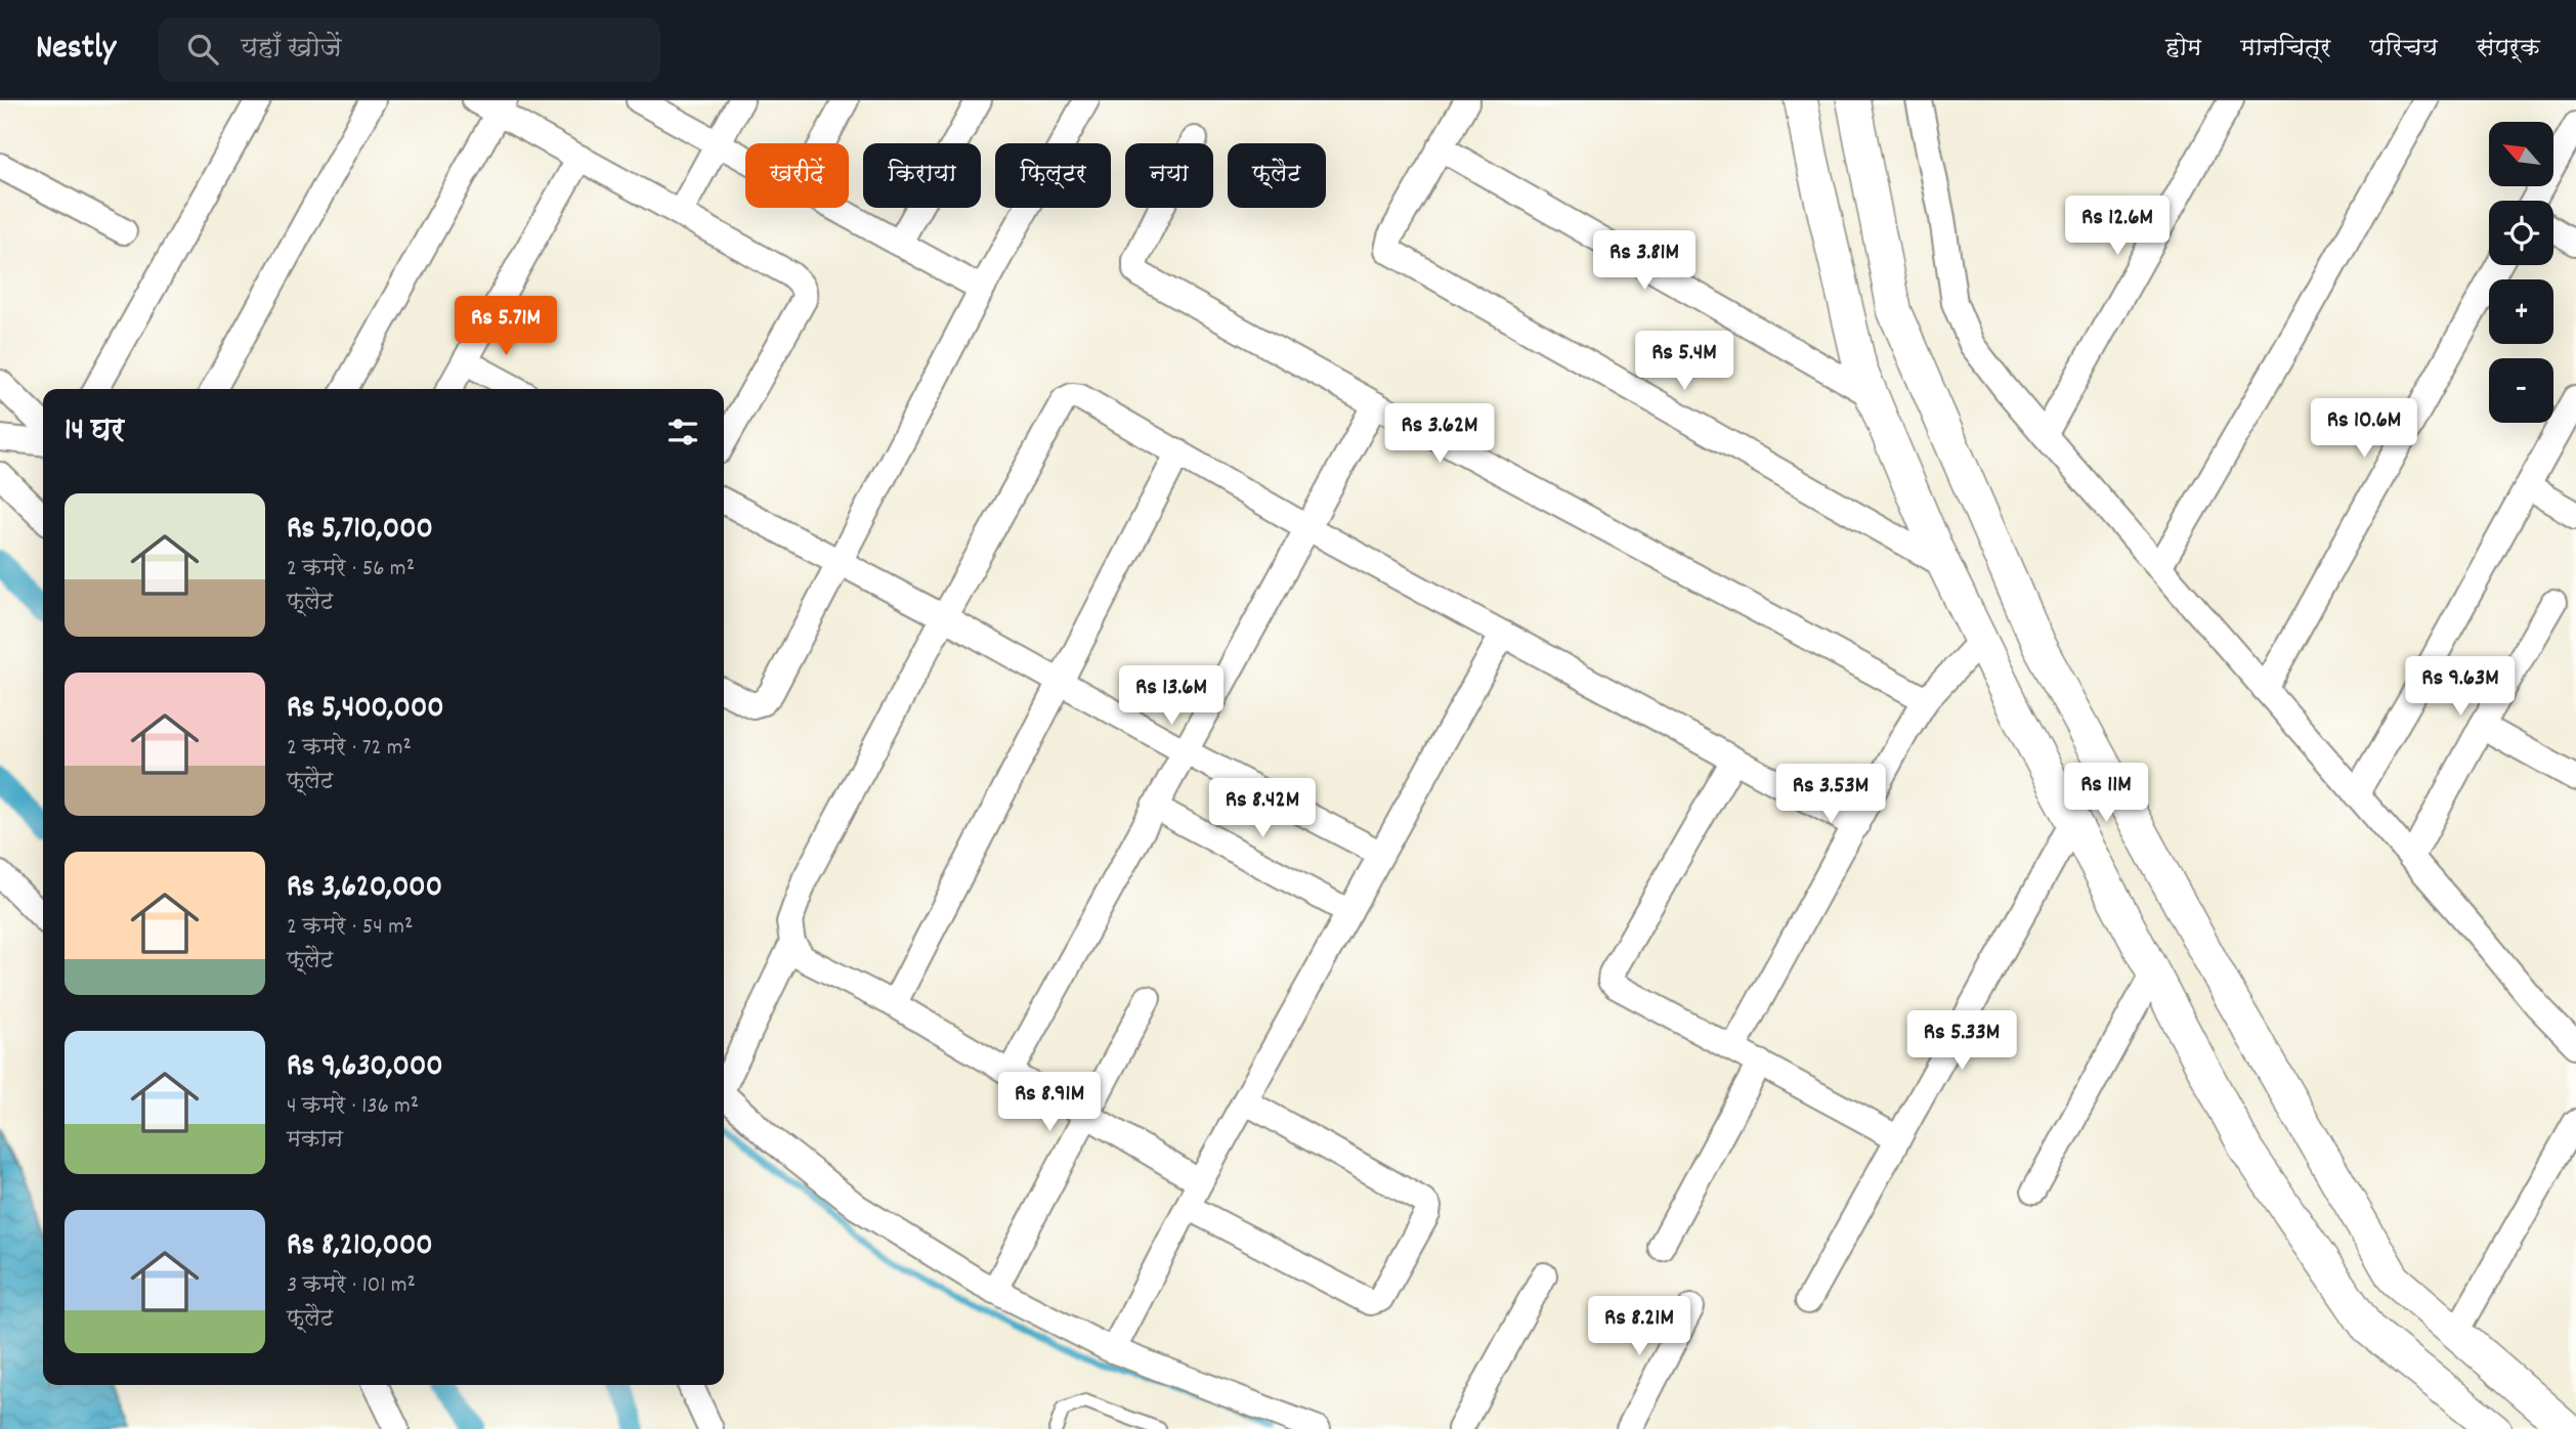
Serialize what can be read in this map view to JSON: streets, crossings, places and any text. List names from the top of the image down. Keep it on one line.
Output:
{"north":"top left","page":{"header":"Nestly","search":"यहाँ खोजें","nav":["होम","मानचित्र","परिचय","संपर्क"],"map_buttons":["+","−"],"chip":["खरीदें","किराया","फ़िल्टर","नया","फ़्लैट"],"price":["Rs 12.6M","Rs 3.81M","Rs 5.71M","Rs 5.4M","Rs 10.6M","Rs 3.62M","Rs 9.63M","Rs 13.6M","Rs 11M","Rs 3.53M","Rs 8.42M","Rs 5.33M","Rs 8.91M","Rs 8.21M"],"heading":"14 घर","list":[{"name":"Rs 5,710,000","note":"2 कमरे · 56 m² · फ़्लैट"},{"name":"Rs 5,400,000","note":"2 कमरे · 72 m² · फ़्लैट"},{"name":"Rs 3,620,000","note":"2 कमरे · 54 m² · फ़्लैट"},{"name":"Rs 9,630,000","note":"4 कमरे · 136 m² · मकान"},{"name":"Rs 8,210,000","note":"3 कमरे · 101 m² · फ़्लैट"}]}}
